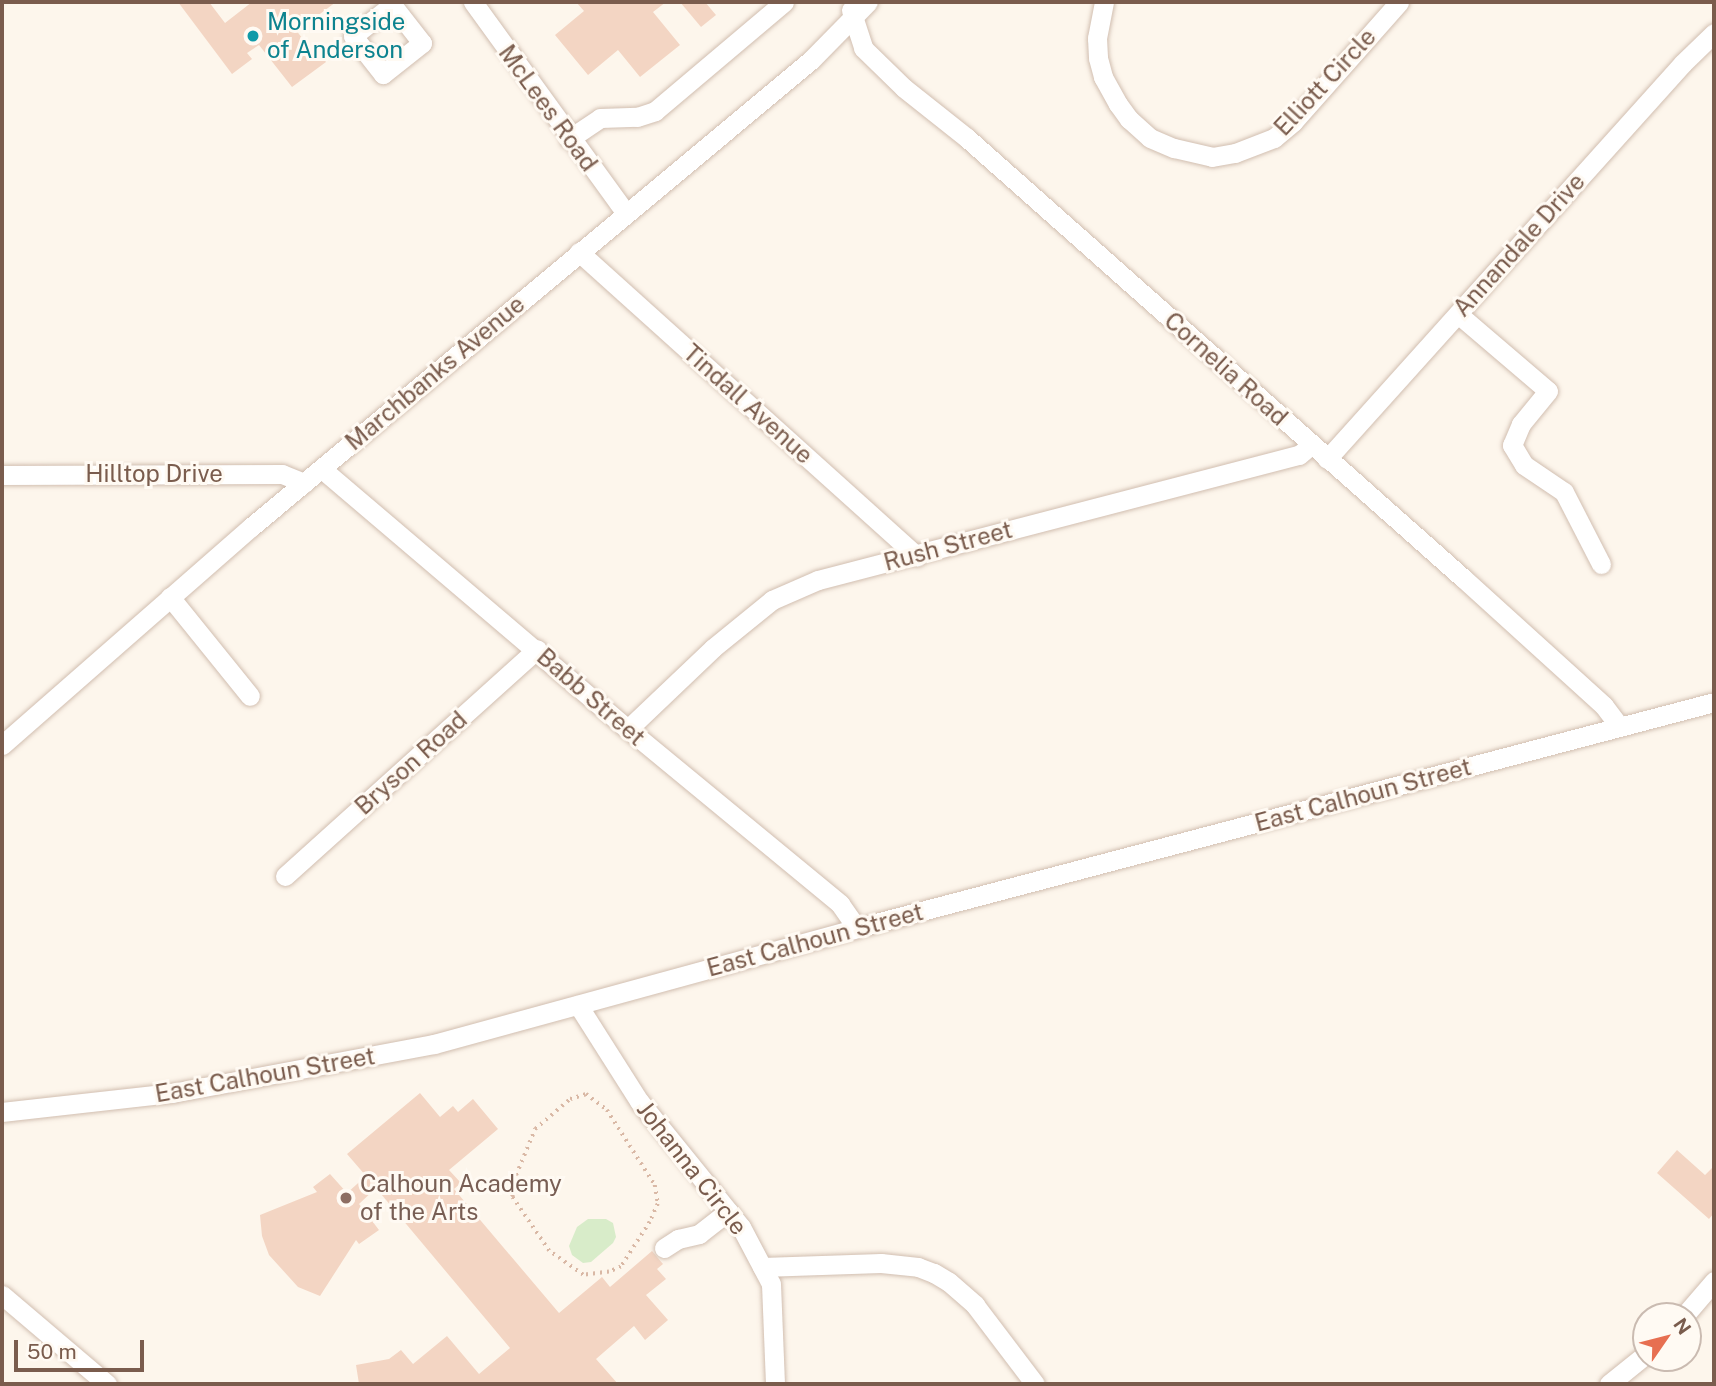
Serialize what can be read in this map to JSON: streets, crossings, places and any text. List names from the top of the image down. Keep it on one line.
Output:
{"streets":{"street":["Elliott Circle","McLees Road","Annandale Drive","Cornelia Road","Marchbanks Avenue","Tindall Avenue","Hilltop Drive","Rush Street","Babb Street","Bryson Road","East Calhoun Street","Johanna Circle"]},"crossings":[["McLees Road","Marchbanks Avenue"],["Annandale Drive","Cornelia Road"],["Cornelia Road","Marchbanks Avenue"],["Cornelia Road","Rush Street"],["Cornelia Road","East Calhoun Street"],["Marchbanks Avenue","Tindall Avenue"],["Marchbanks Avenue","Hilltop Drive"],["Marchbanks Avenue","Babb Street"],["Tindall Avenue","Rush Street"],["Rush Street","Babb Street"],["Babb Street","Bryson Road"],["Babb Street","East Calhoun Street"],["East Calhoun Street","Johanna Circle"]],"places":["Morningside of Anderson","Calhoun Academy of the Arts"],"scale_bar":"50 m","north":"top right"}
